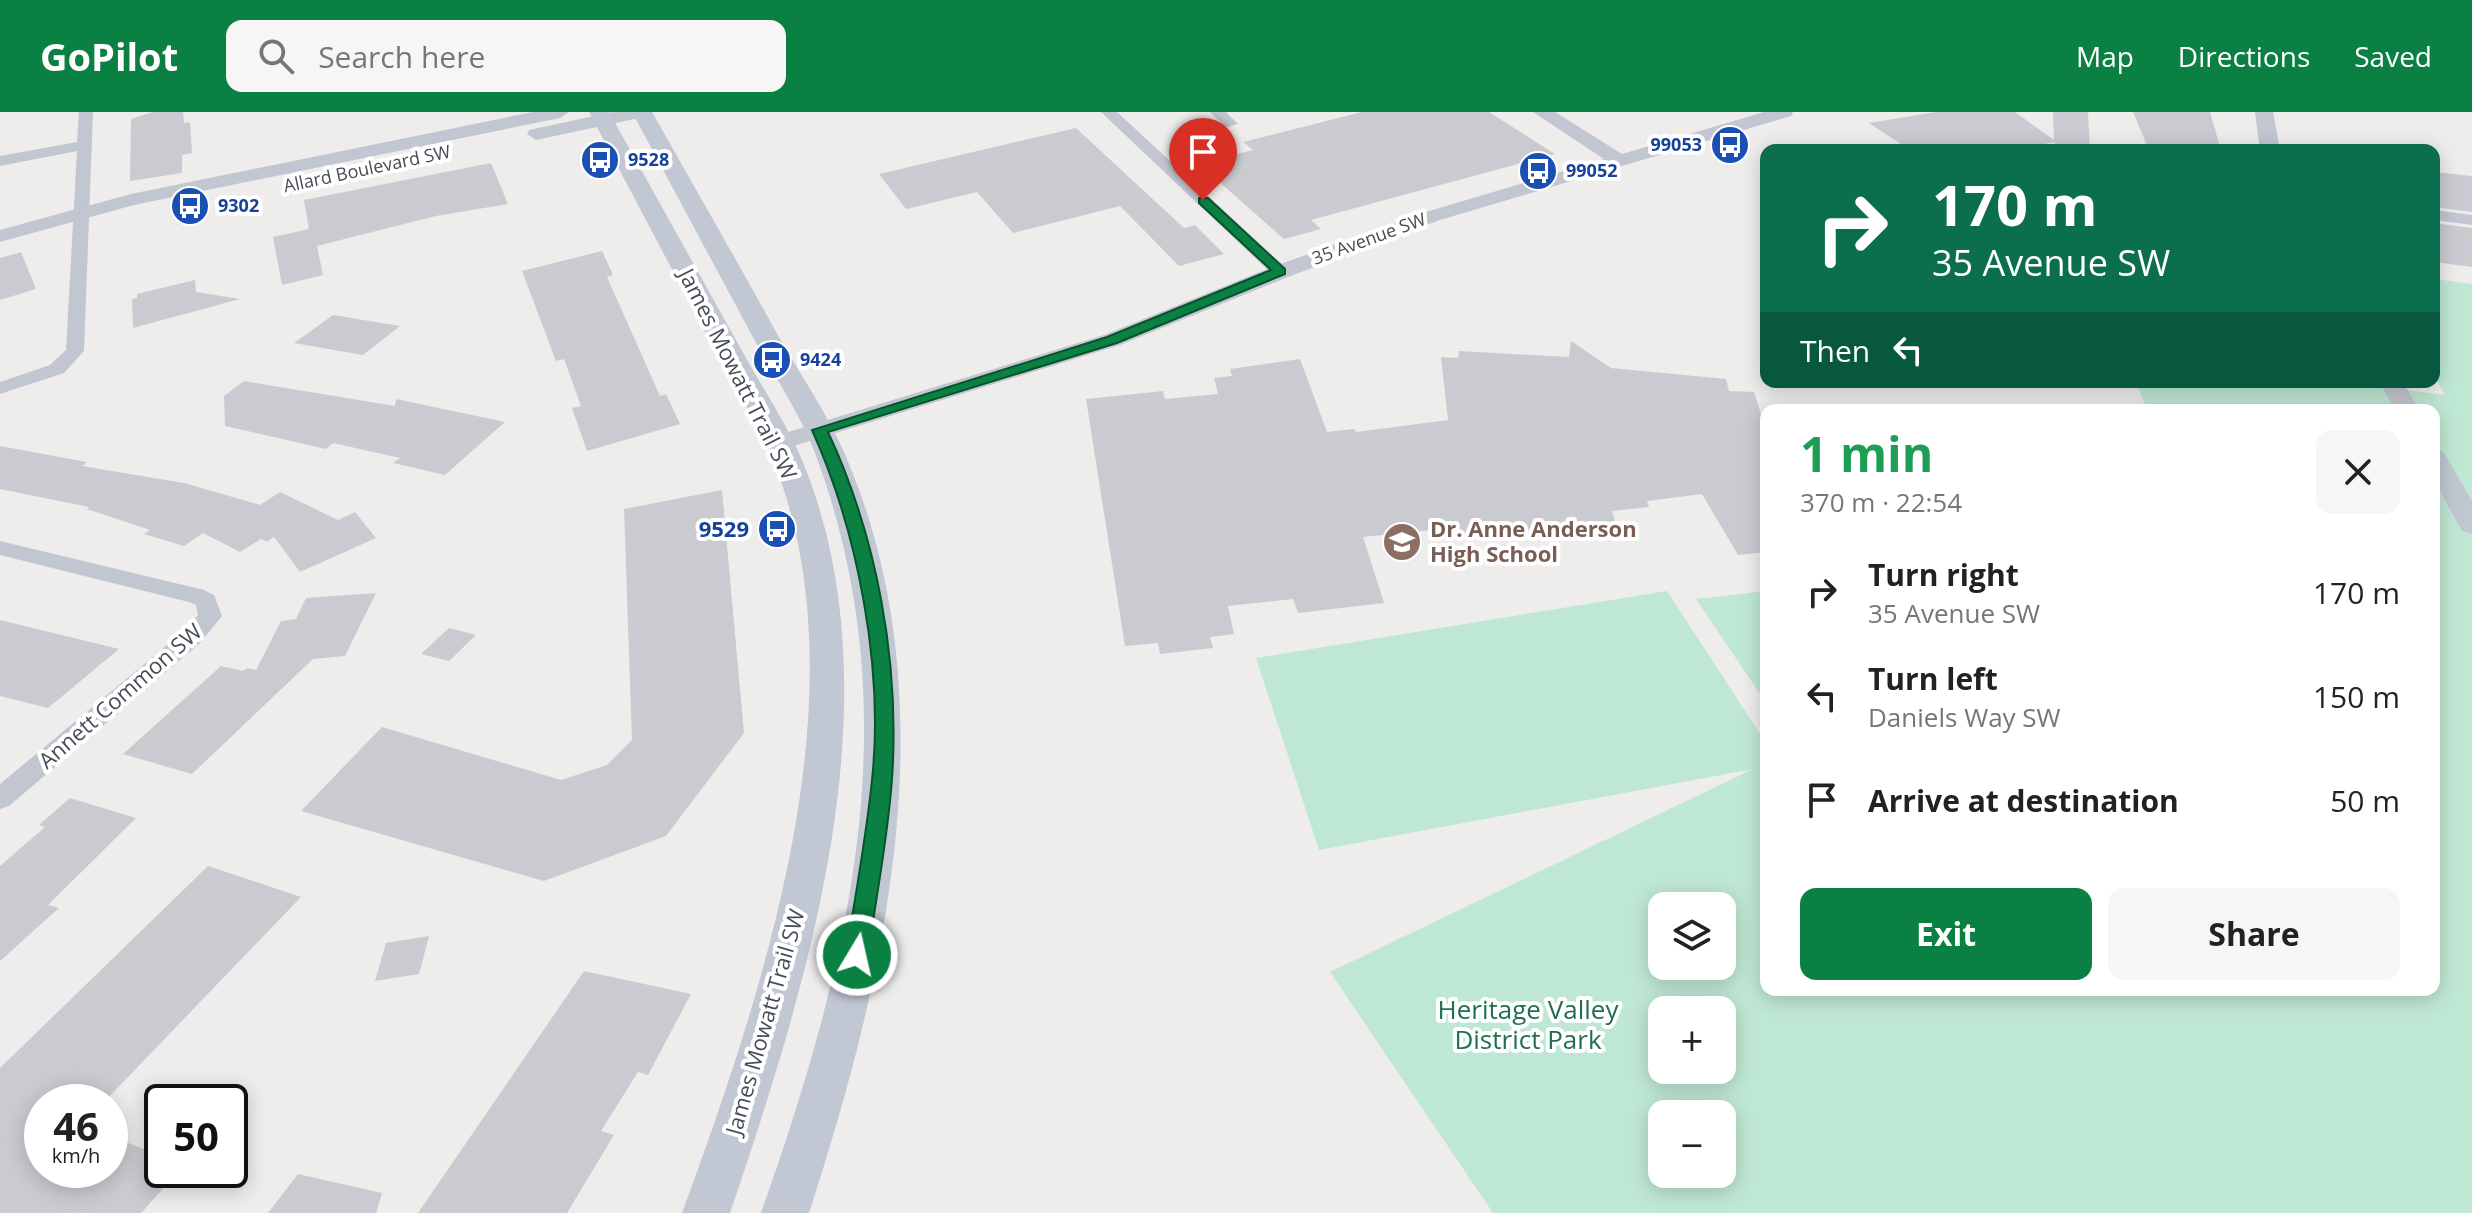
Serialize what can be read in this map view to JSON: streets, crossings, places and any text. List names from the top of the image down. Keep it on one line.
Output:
{"streets":{"main road":["James Mowatt Trail SW"],"street":["Allard Boulevard SW","35 Avenue SW","Annett Common SW"]},"crossings":[["Allard Boulevard SW","James Mowatt Trail SW"],["35 Avenue SW","James Mowatt Trail SW"]],"parks":["Heritage Valley District Park"],"places":{"bus stop":["99053","9528","99052","9302","9424","9529"],"school or university":["Dr. Anne Anderson High School"]},"page":{"header":"GoPilot","search":"Search here","nav":["Map","Directions","Saved"],"turn":["170 m","35 Avenue SW"],"then":"Then","heading":["1 min","370 m · 22:54"],"list":[{"name":"Turn right","note":"35 Avenue SW","value":"170 m"},{"name":"Turn left","note":"Daniels Way SW","value":"150 m"},{"name":"Arrive at destination","value":"50 m"}],"buttons":["Exit","Share"],"map_buttons":["+","−"],"speed":"46 km/h","limit":"50"}}
